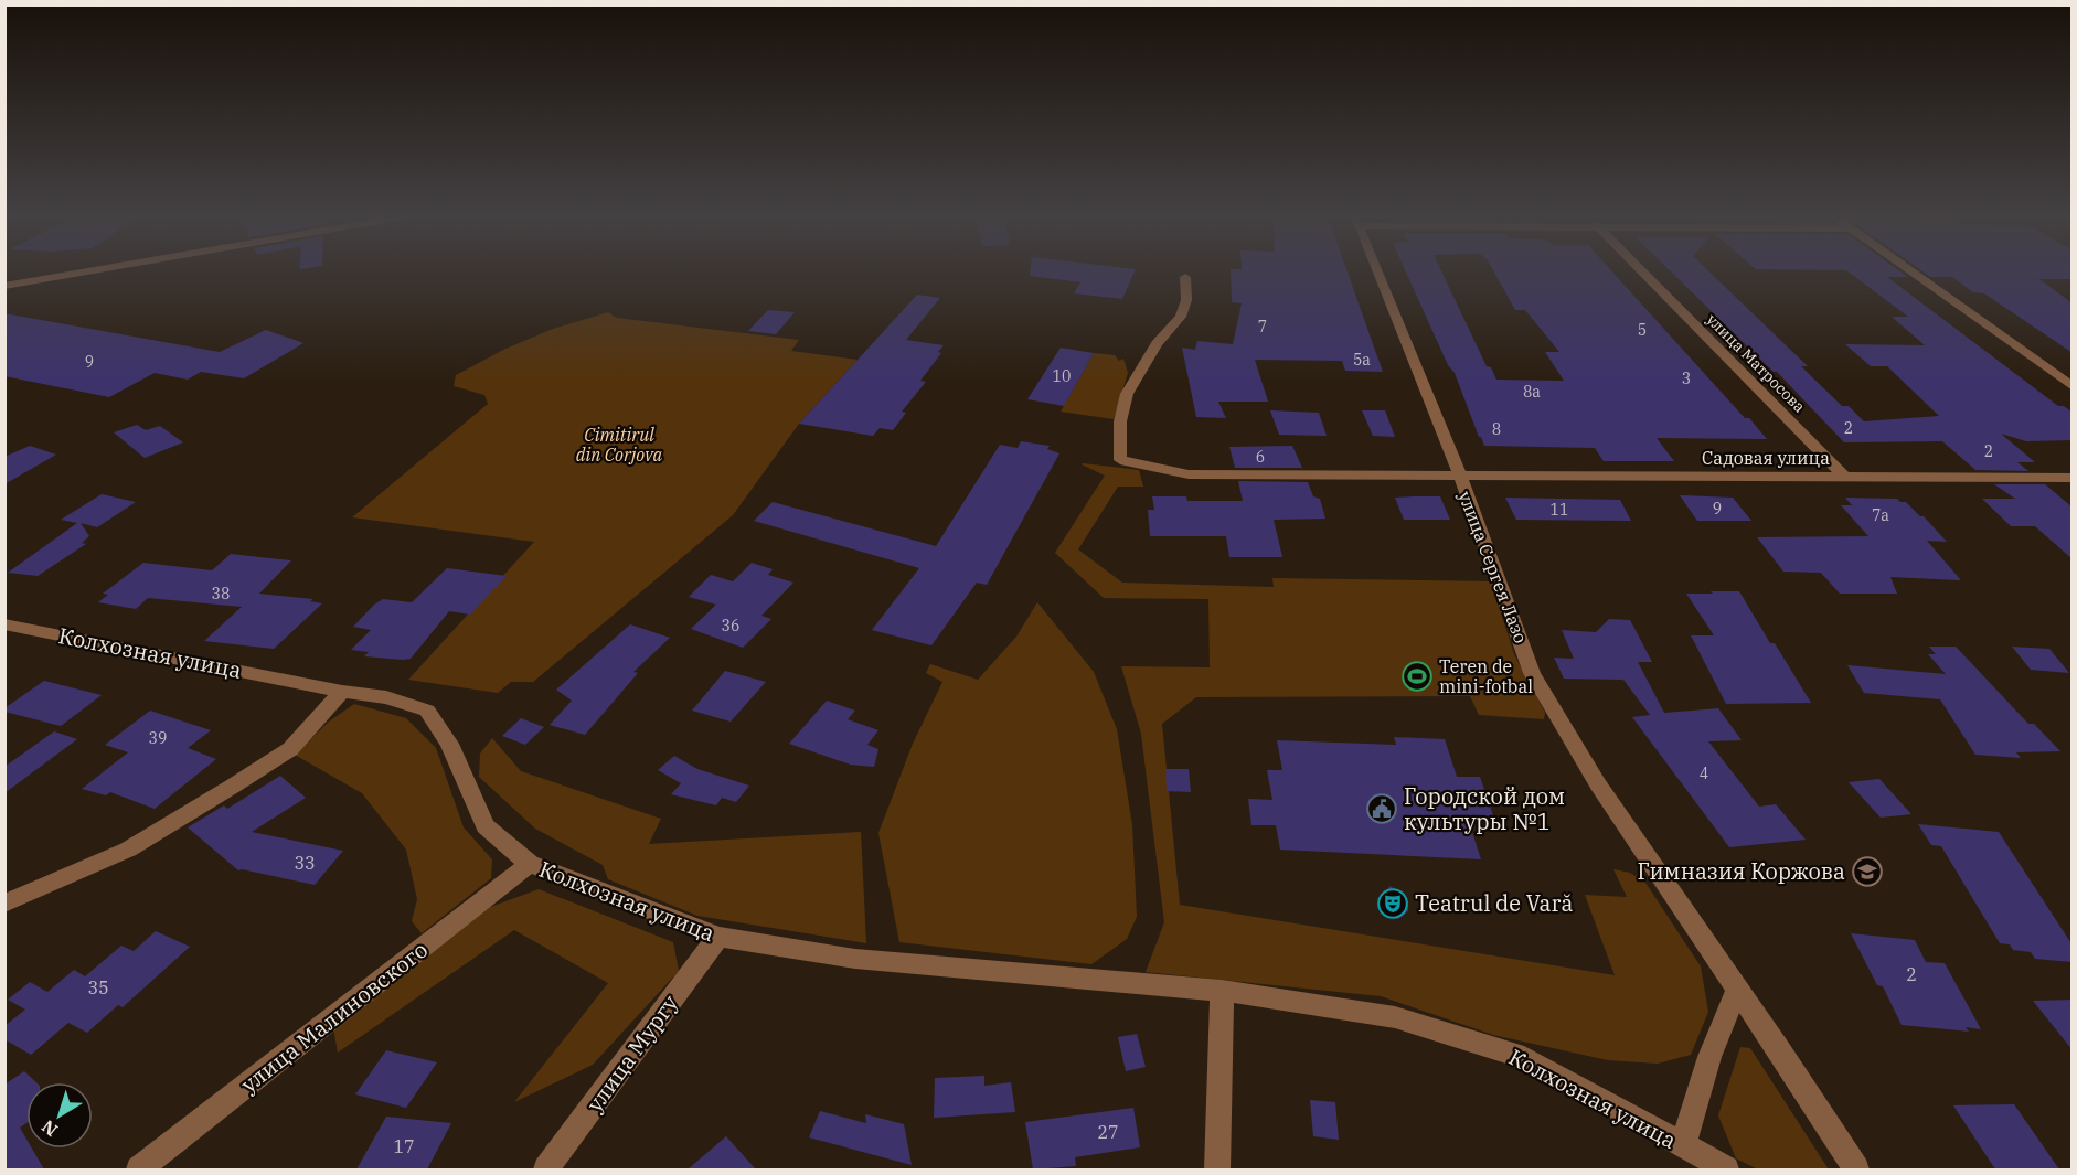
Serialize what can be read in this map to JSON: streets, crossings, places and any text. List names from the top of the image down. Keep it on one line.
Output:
{"streets":{"street":["улица Матросова","Садовая улица","улица Сергея Лазо","Колхозная улица","улица Малиновского","улица Мургу"]},"crossings":[["улица Матросова","Садовая улица"],["Садовая улица","улица Сергея Лазо"],["Колхозная улица","улица Малиновского"],["Колхозная улица","улица Мургу"]],"parks":["Cimitirul din Corjova"],"places":{"sports":["Teren de mini-fotbal"],"public building":["Городской дом культуры №1"],"school or university":["Гимназия Коржова"],"theatre":["Teatrul de Vară"]},"house_numbers":["7","5","5а","9","10","3","8а","2","8","2","6","9","11","7а","38","36","39","4","33","2","35","27","17"],"north":"bottom left"}
